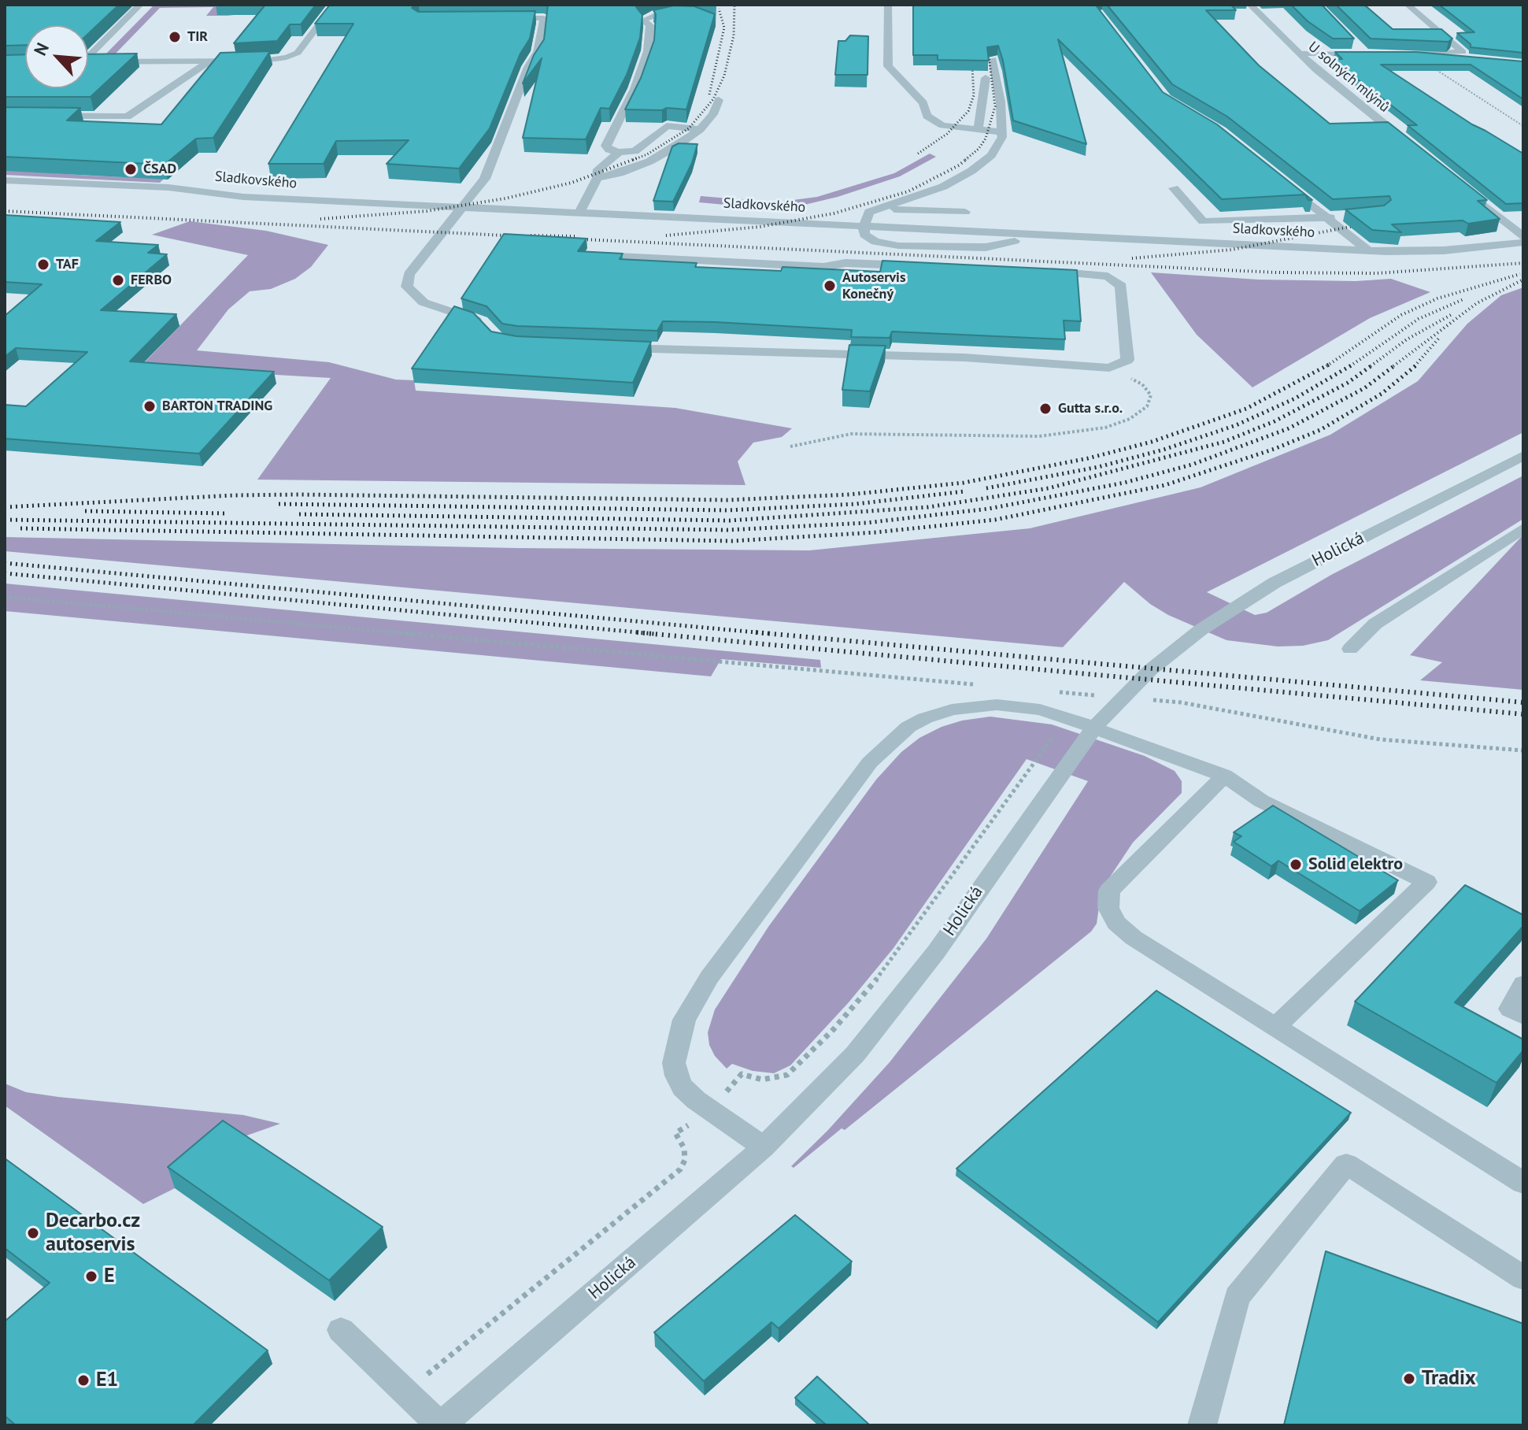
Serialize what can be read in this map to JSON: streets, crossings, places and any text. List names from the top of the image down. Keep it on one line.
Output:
{"streets":{"street":["U solných mlýnů","Sladkovského","Holická"]},"places":["TIR","ČSAD","TAF","FERBO","Autoservis Konečný","BARTON TRADING","Gutta s.r.o.","Solid elektro","Decarbo.cz autoservis","E","Tradix","E1"],"north":"top left"}
